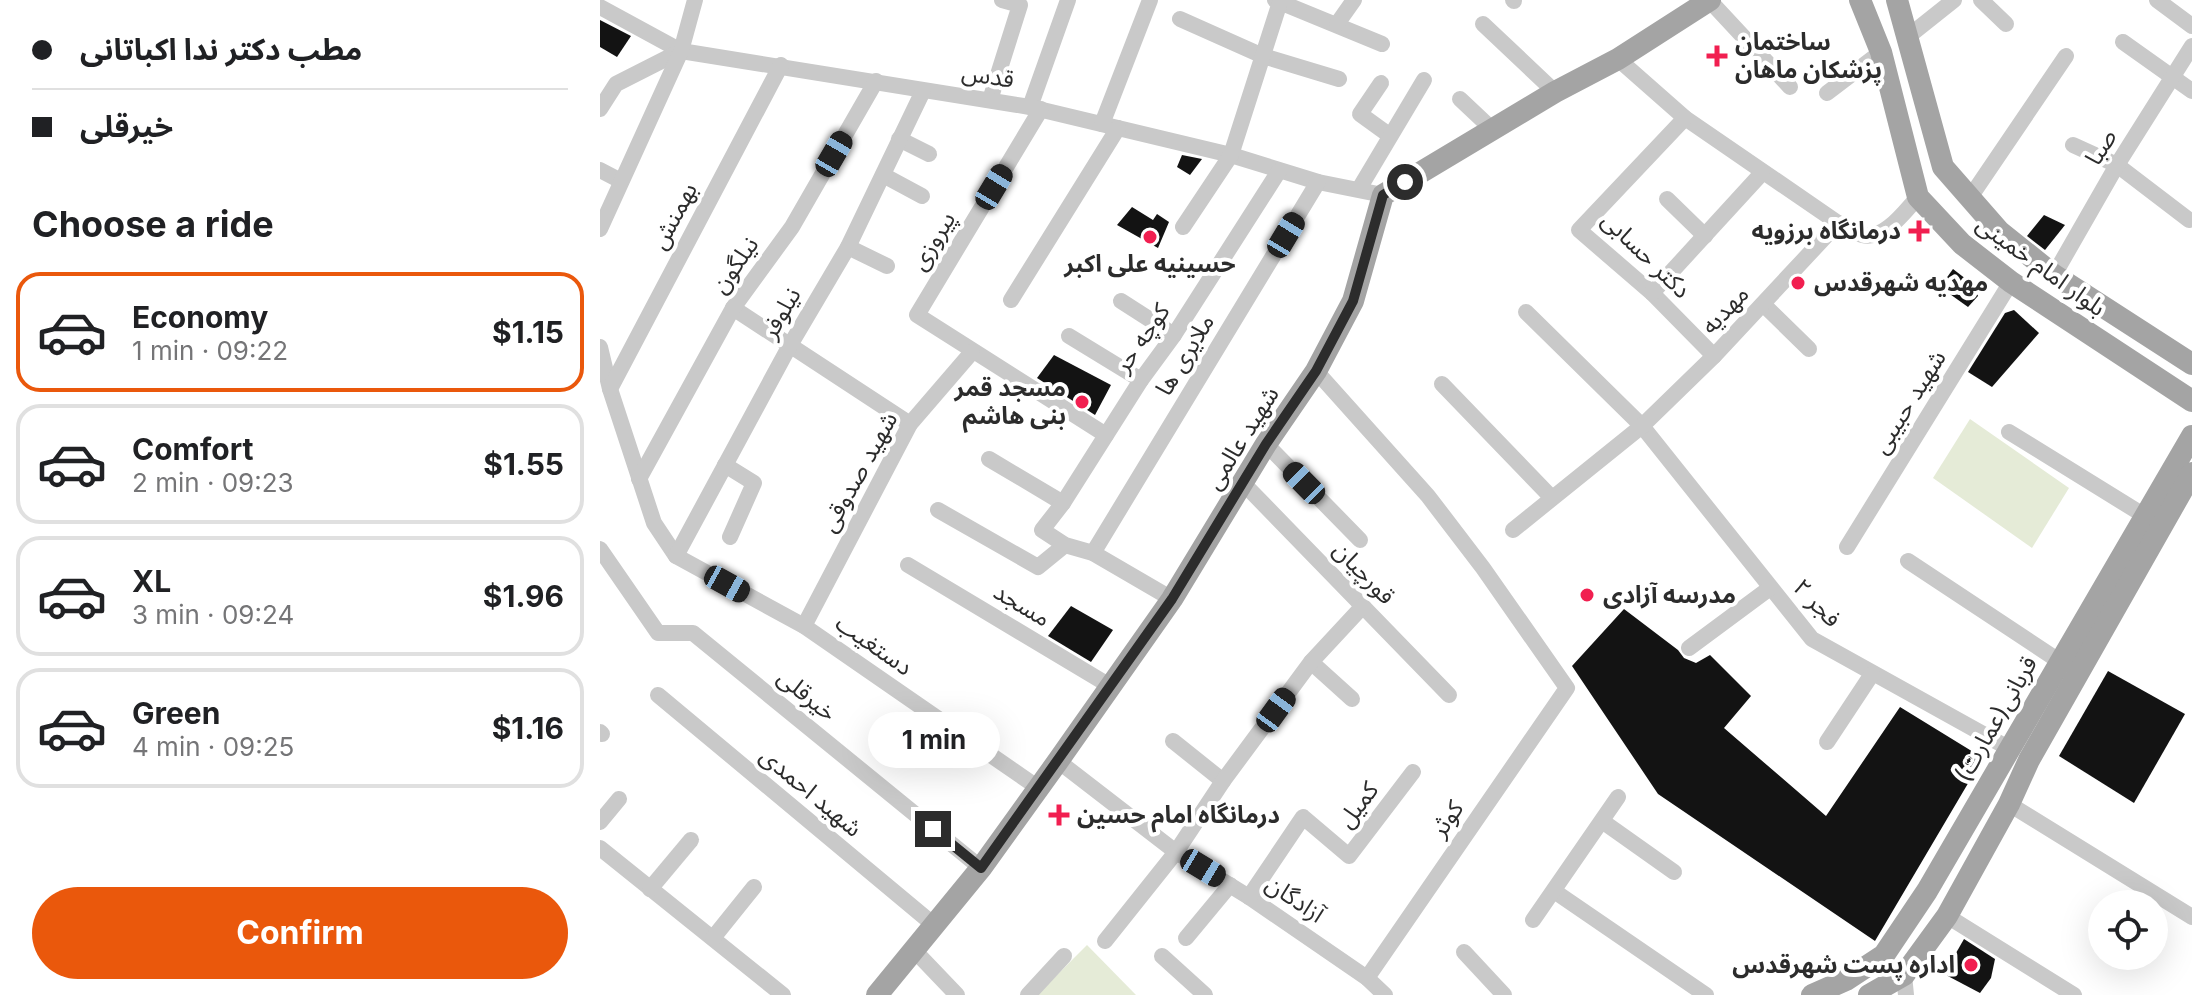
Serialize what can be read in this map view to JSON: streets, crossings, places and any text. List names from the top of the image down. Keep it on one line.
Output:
{"streets":{"main road":["بلوار امام خمینی","شهید عالمی","(عمارت)قربانی"],"street":["قدس","صبا","بهمنش","پیروزی","دکتر حسابی","نیلگون","مهدیه","نیلوفر","کوچه حر","ملایری ها","شهید حبیبی","شهید صدوقی","قورچیان","فجر ۲","مسجد","دستغیب","خیرقلی","شهید احمدی","کمیل","کوثر","آزادگان"]},"crossings":[["قدس","بهمنش"],["قدس","پیروزی"],["قدس","نیلگون"],["قدس","نیلوفر"],["قدس","کوچه حر"],["قدس","ملایری ها"],["قدس","شهید عالمی"],["صبا","بلوار امام خمینی"],["پیروزی","شهید صدوقی"],["دکتر حسابی","مهدیه"],["بلوار امام خمینی","شهید حبیبی"],["مهدیه","فجر ۲"],["نیلوفر","دستغیب"],["شهید عالمی","قورچیان"],["شهید عالمی","مسجد"],["شهید عالمی","دستغیب"],["شهید عالمی","خیرقلی"],["شهید عالمی","شهید احمدی"],["شهید عالمی","کوثر"],["شهید عالمی","آزادگان"],["شهید صدوقی","دستغیب"],["فجر ۲","(عمارت)قربانی"],["کمیل","آزادگان"],["کوثر","آزادگان"]],"places":{"health":["ساختمان پزشکان ماهان","درمانگاه برزویه","درمانگاه امام حسین"],"other":["حسینیه علی اکبر","مهدیه شهرقدس","مسجد قمر بنی هاشم","مدرسه آزادی","اداره پست شهرقدس"]},"page":{"banner":["مطب دکتر ندا اکباتانی","خیرقلی"],"heading":"Choose a ride","list":[{"name":"Economy","note":"1 min · 09:22","value":"$1.15"},{"name":"Comfort","note":"2 min · 09:23","value":"$1.55"},{"name":"XL","note":"3 min · 09:24","value":"$1.96"},{"name":"Green","note":"4 min · 09:25","value":"$1.16"}],"bubble":"1 min","buttons":"Confirm"}}
